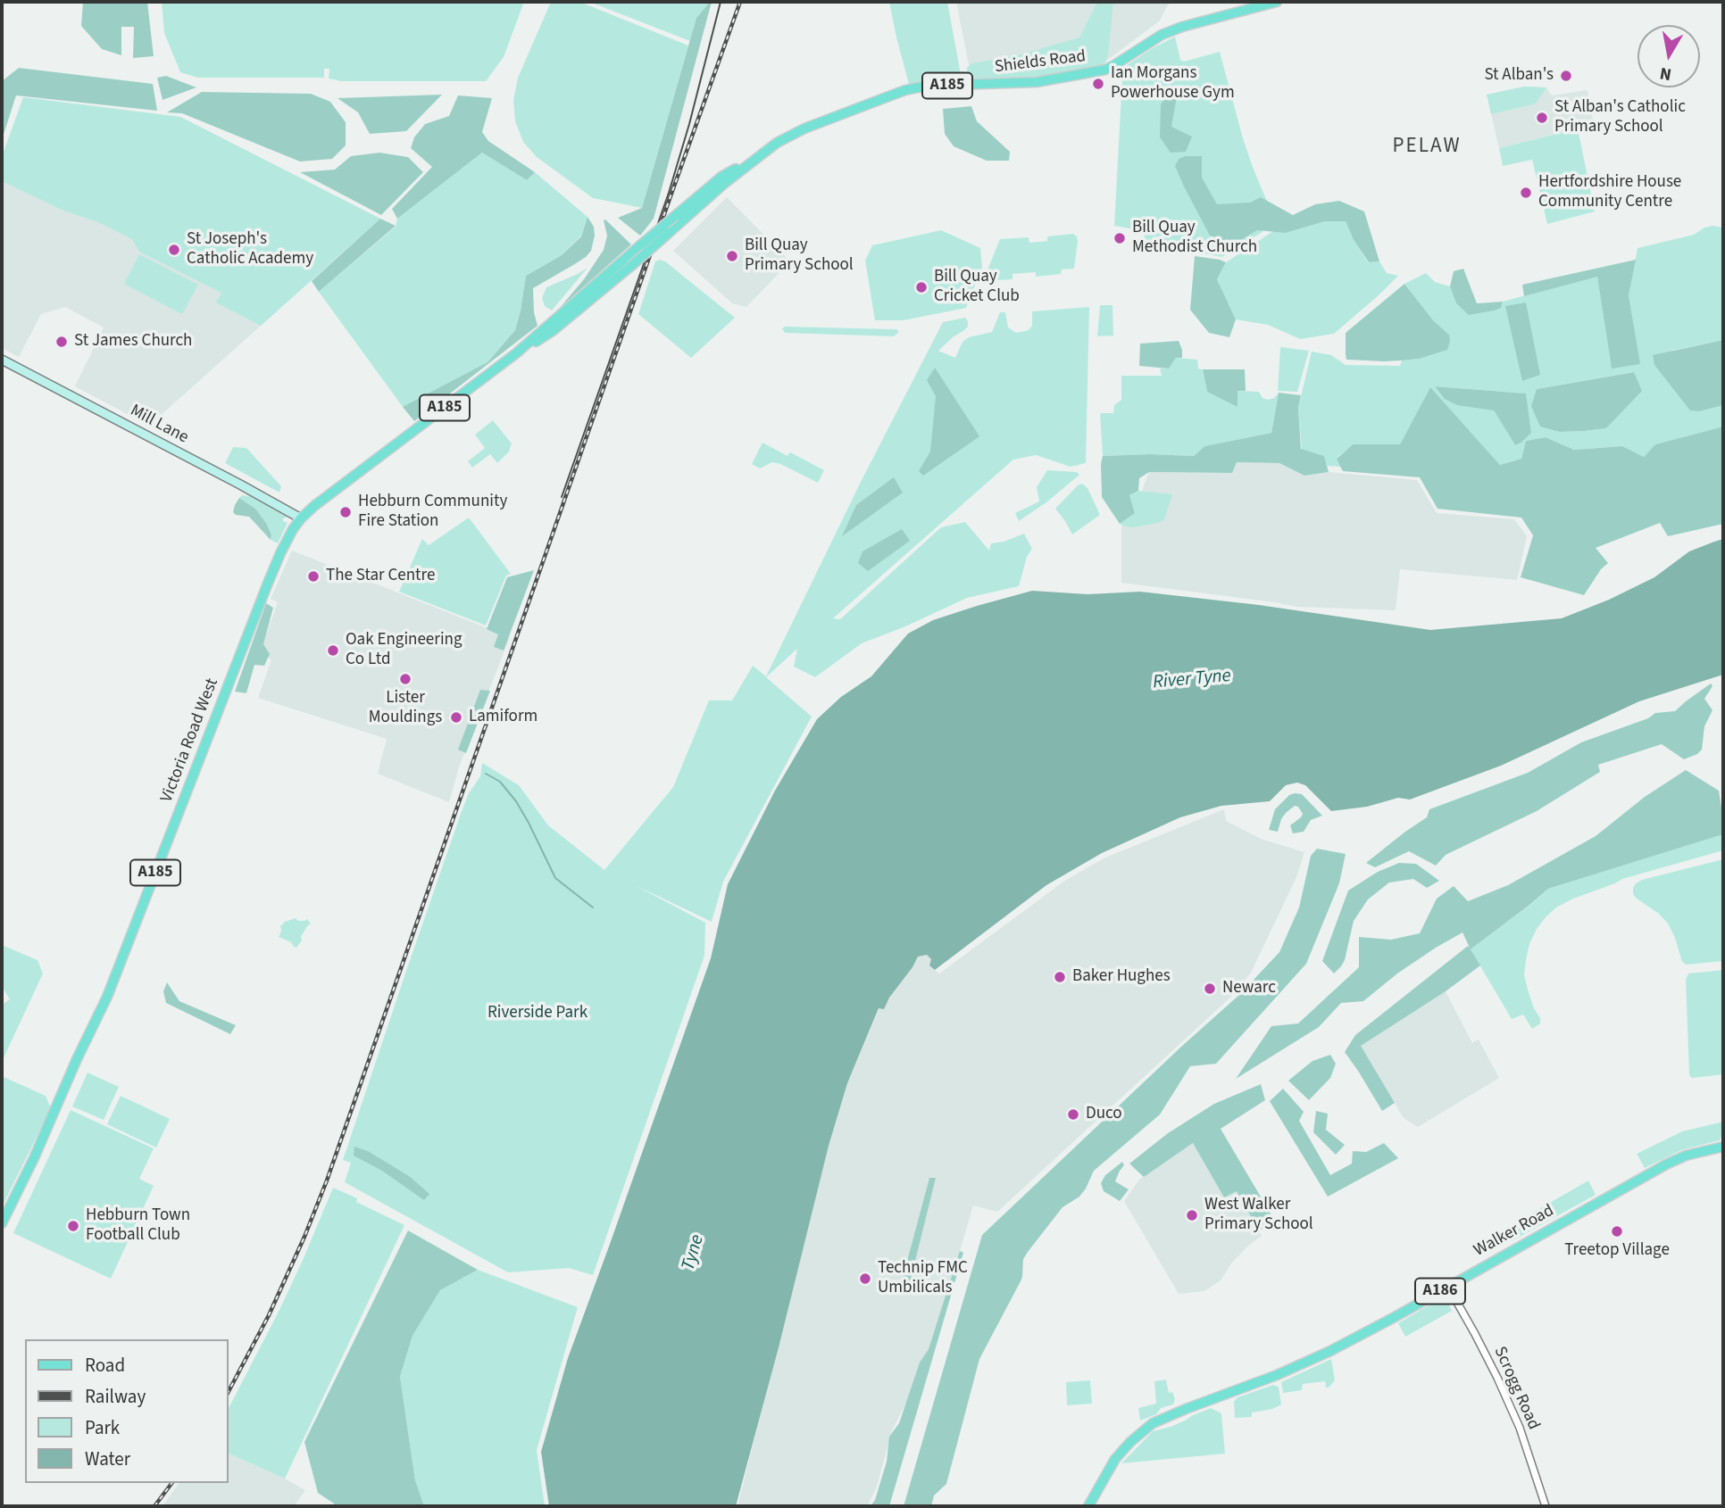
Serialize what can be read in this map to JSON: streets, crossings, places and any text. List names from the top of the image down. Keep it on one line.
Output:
{"streets":{"main road":["Shields Road","A185","Mill Lane","Victoria Road West","Walker Road","A186"],"street":["Scrogg Road"]},"crossings":[["Shields Road","A185"],["A185","Victoria Road West"],["Mill Lane","Victoria Road West"],["Walker Road","Scrogg Road"]],"districts":["PELAW"],"water":["River Tyne","Tyne"],"parks":["Riverside Park"],"places":["St Alban's","Ian Morgans Powerhouse Gym","St Alban's Catholic Primary School","Hertfordshire House Community Centre","Bill Quay Methodist Church","St Joseph's Catholic Academy","Bill Quay Primary School","Bill Quay Cricket Club","St James Church","Hebburn Community Fire Station","The Star Centre","Oak Engineering Co Ltd","Lister Mouldings","Lamiform","Baker Hughes","Newarc","Duco","West Walker Primary School","Hebburn Town Football Club","Treetop Village","Technip FMC Umbilicals"],"legend":["Road","Railway","Park","Water"],"north":"bottom"}
